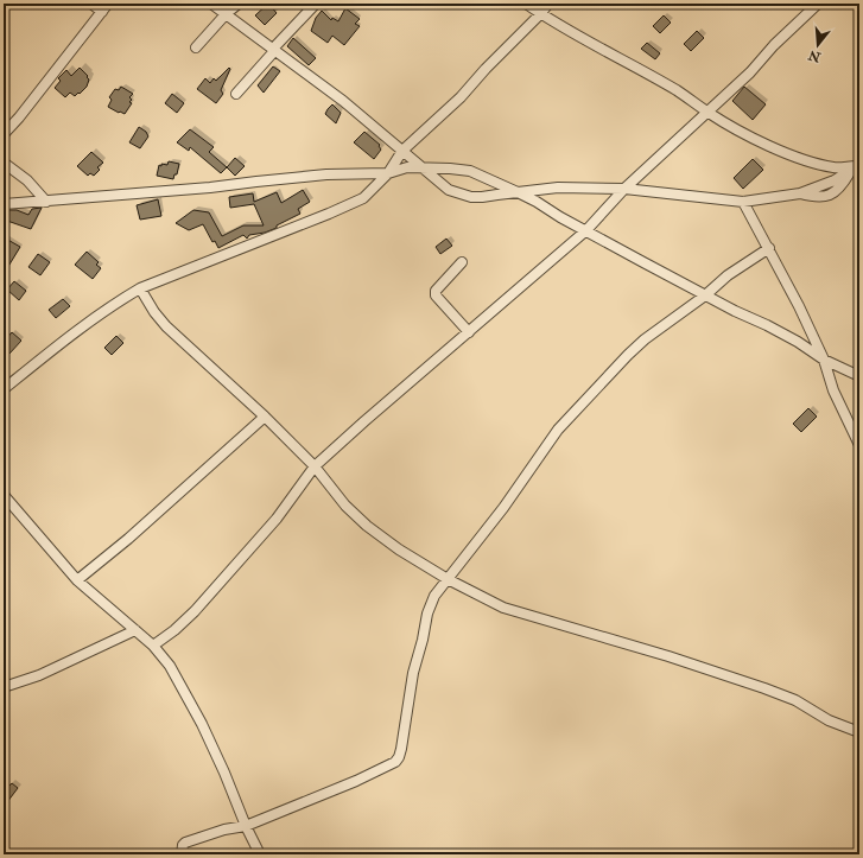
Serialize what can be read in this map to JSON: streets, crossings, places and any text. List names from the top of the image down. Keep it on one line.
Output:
{"north":"bottom"}
